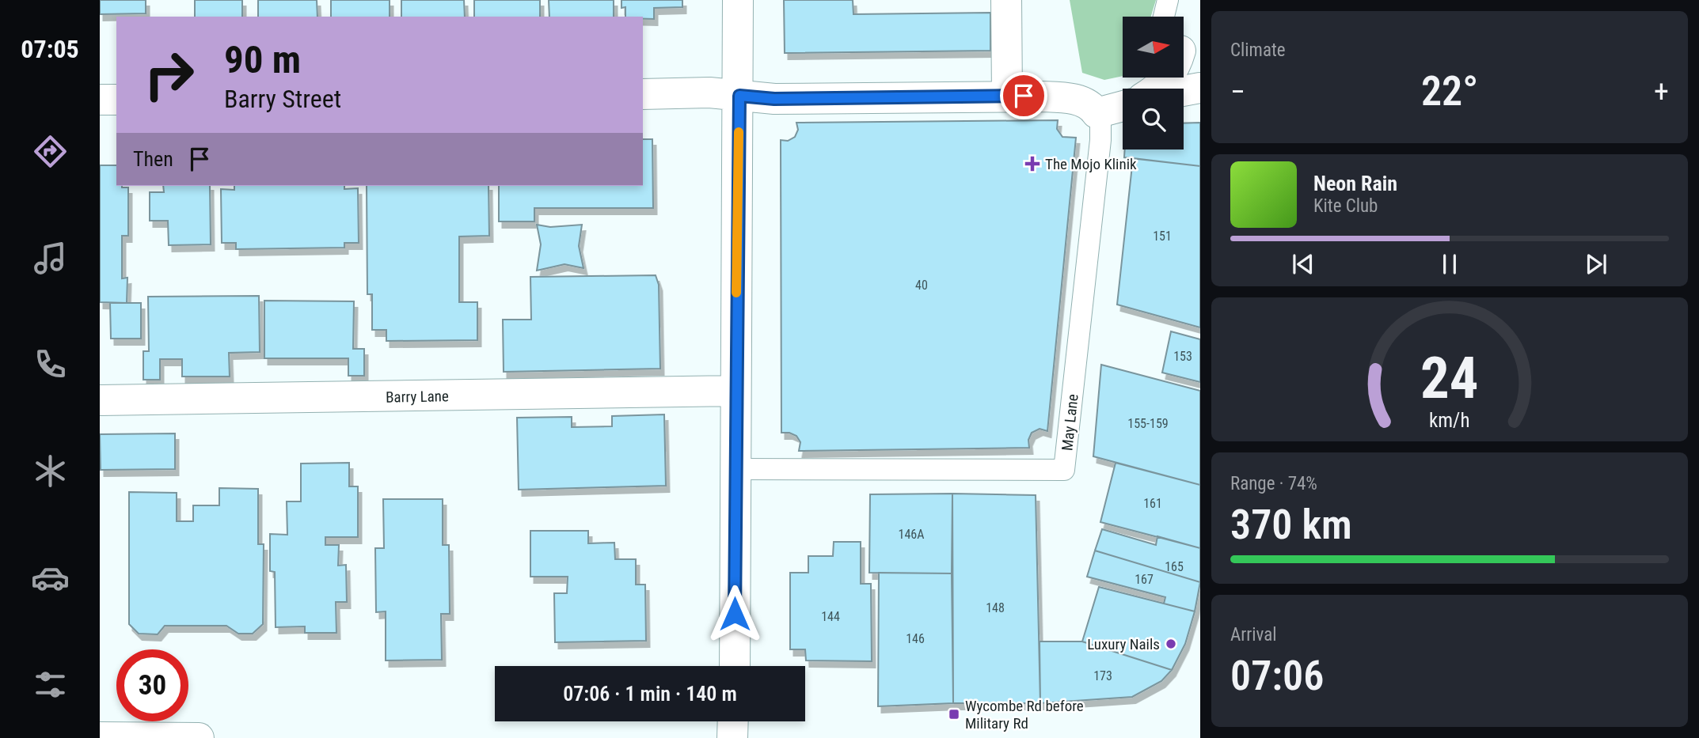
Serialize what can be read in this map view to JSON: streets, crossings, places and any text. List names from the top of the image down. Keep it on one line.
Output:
{"streets":{"street":["Barry Lane"],"lane":["May Lane"]},"places":{"health":["The Mojo Klinik"],"other":["Luxury Nails"],"transit":["Wycombe Rd before Military Rd"]},"house_numbers":["151","40","153","155-159","161","146A","165","167","148","144","146","173"],"north":"right","page":{"tabs":"07:05","tile":["Climate",["Range · 74%","370 km"],["Arrival","07:06"]],"turn":["90 m","Barry Street"],"heat":["−","22°","+"],"then":"Then","song":["Neon Rain","Kite Club"],"limit":"30","trip":"07:06 · 1 min · 140 m","gauge":["24","km/h"]}}
